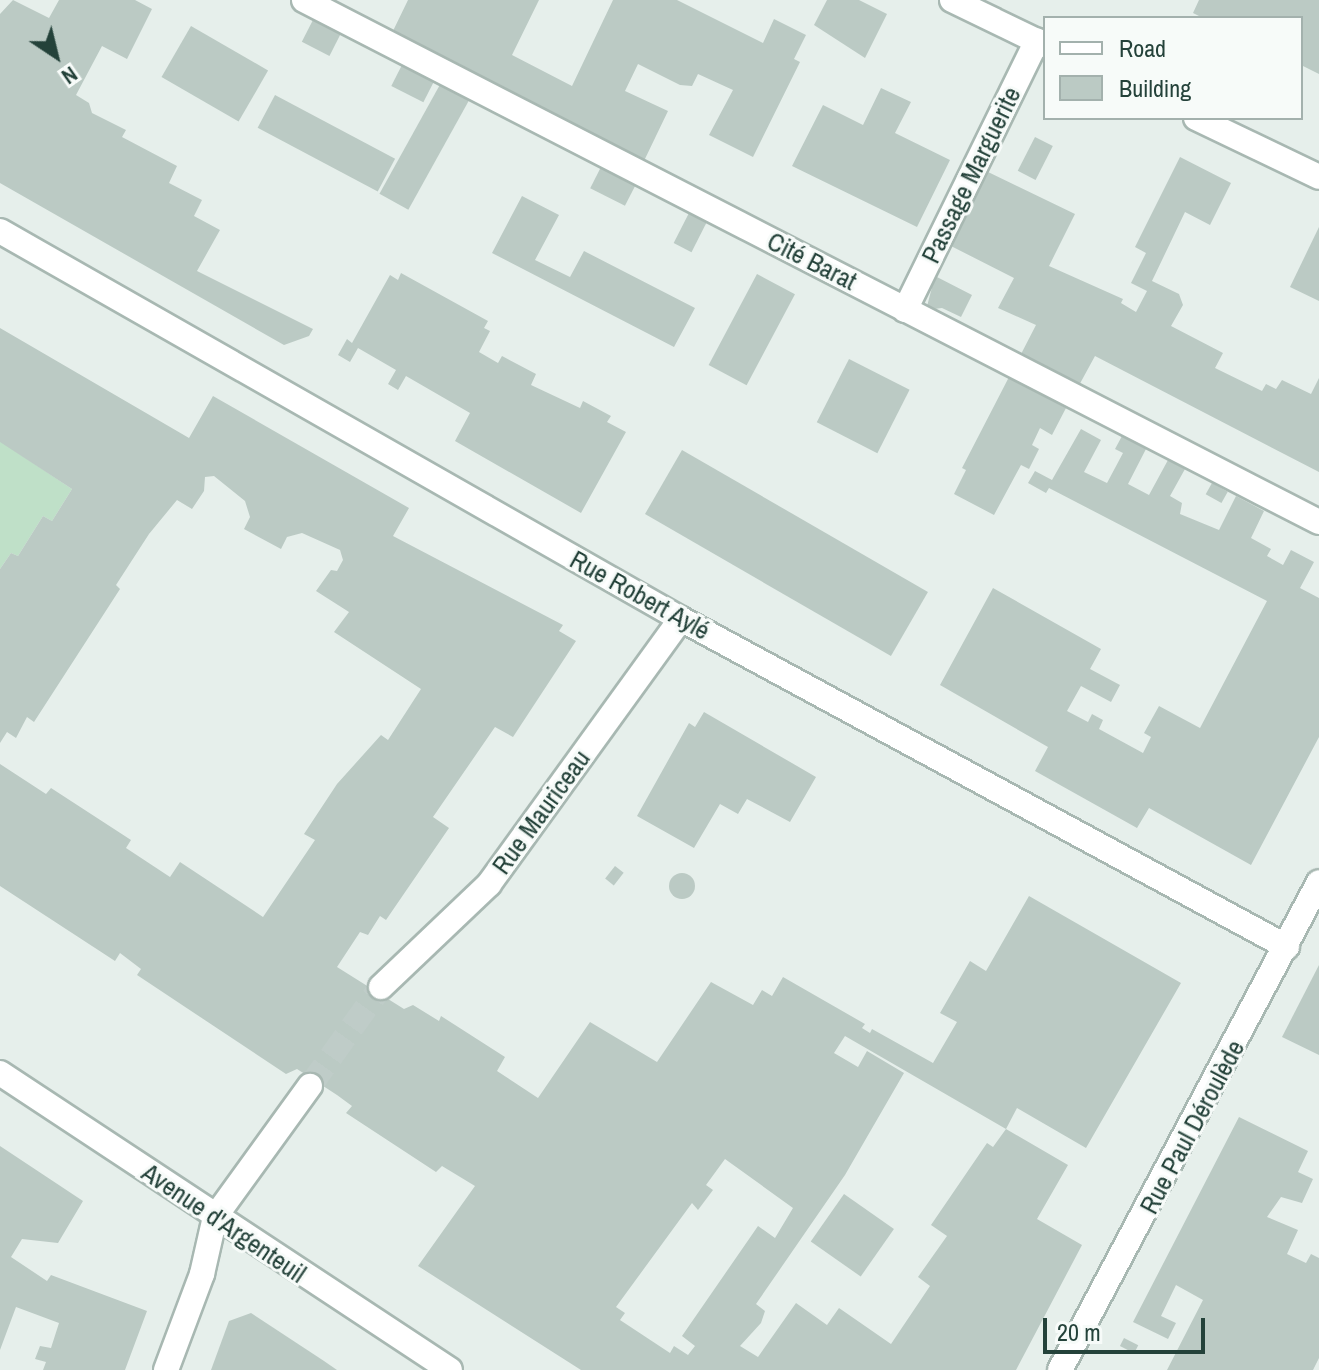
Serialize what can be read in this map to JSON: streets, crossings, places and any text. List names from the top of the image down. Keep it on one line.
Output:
{"streets":{"street":["Passage Marguerite","Cité Barat","Rue Robert Aylé","Rue Mauriceau","Rue Paul Déroulède","Avenue d'Argenteuil"]},"crossings":[["Passage Marguerite","Cité Barat"],["Rue Robert Aylé","Rue Mauriceau"],["Rue Robert Aylé","Rue Paul Déroulède"]],"legend":["Road","Building"],"scale_bar":"20 m","north":"bottom right"}
